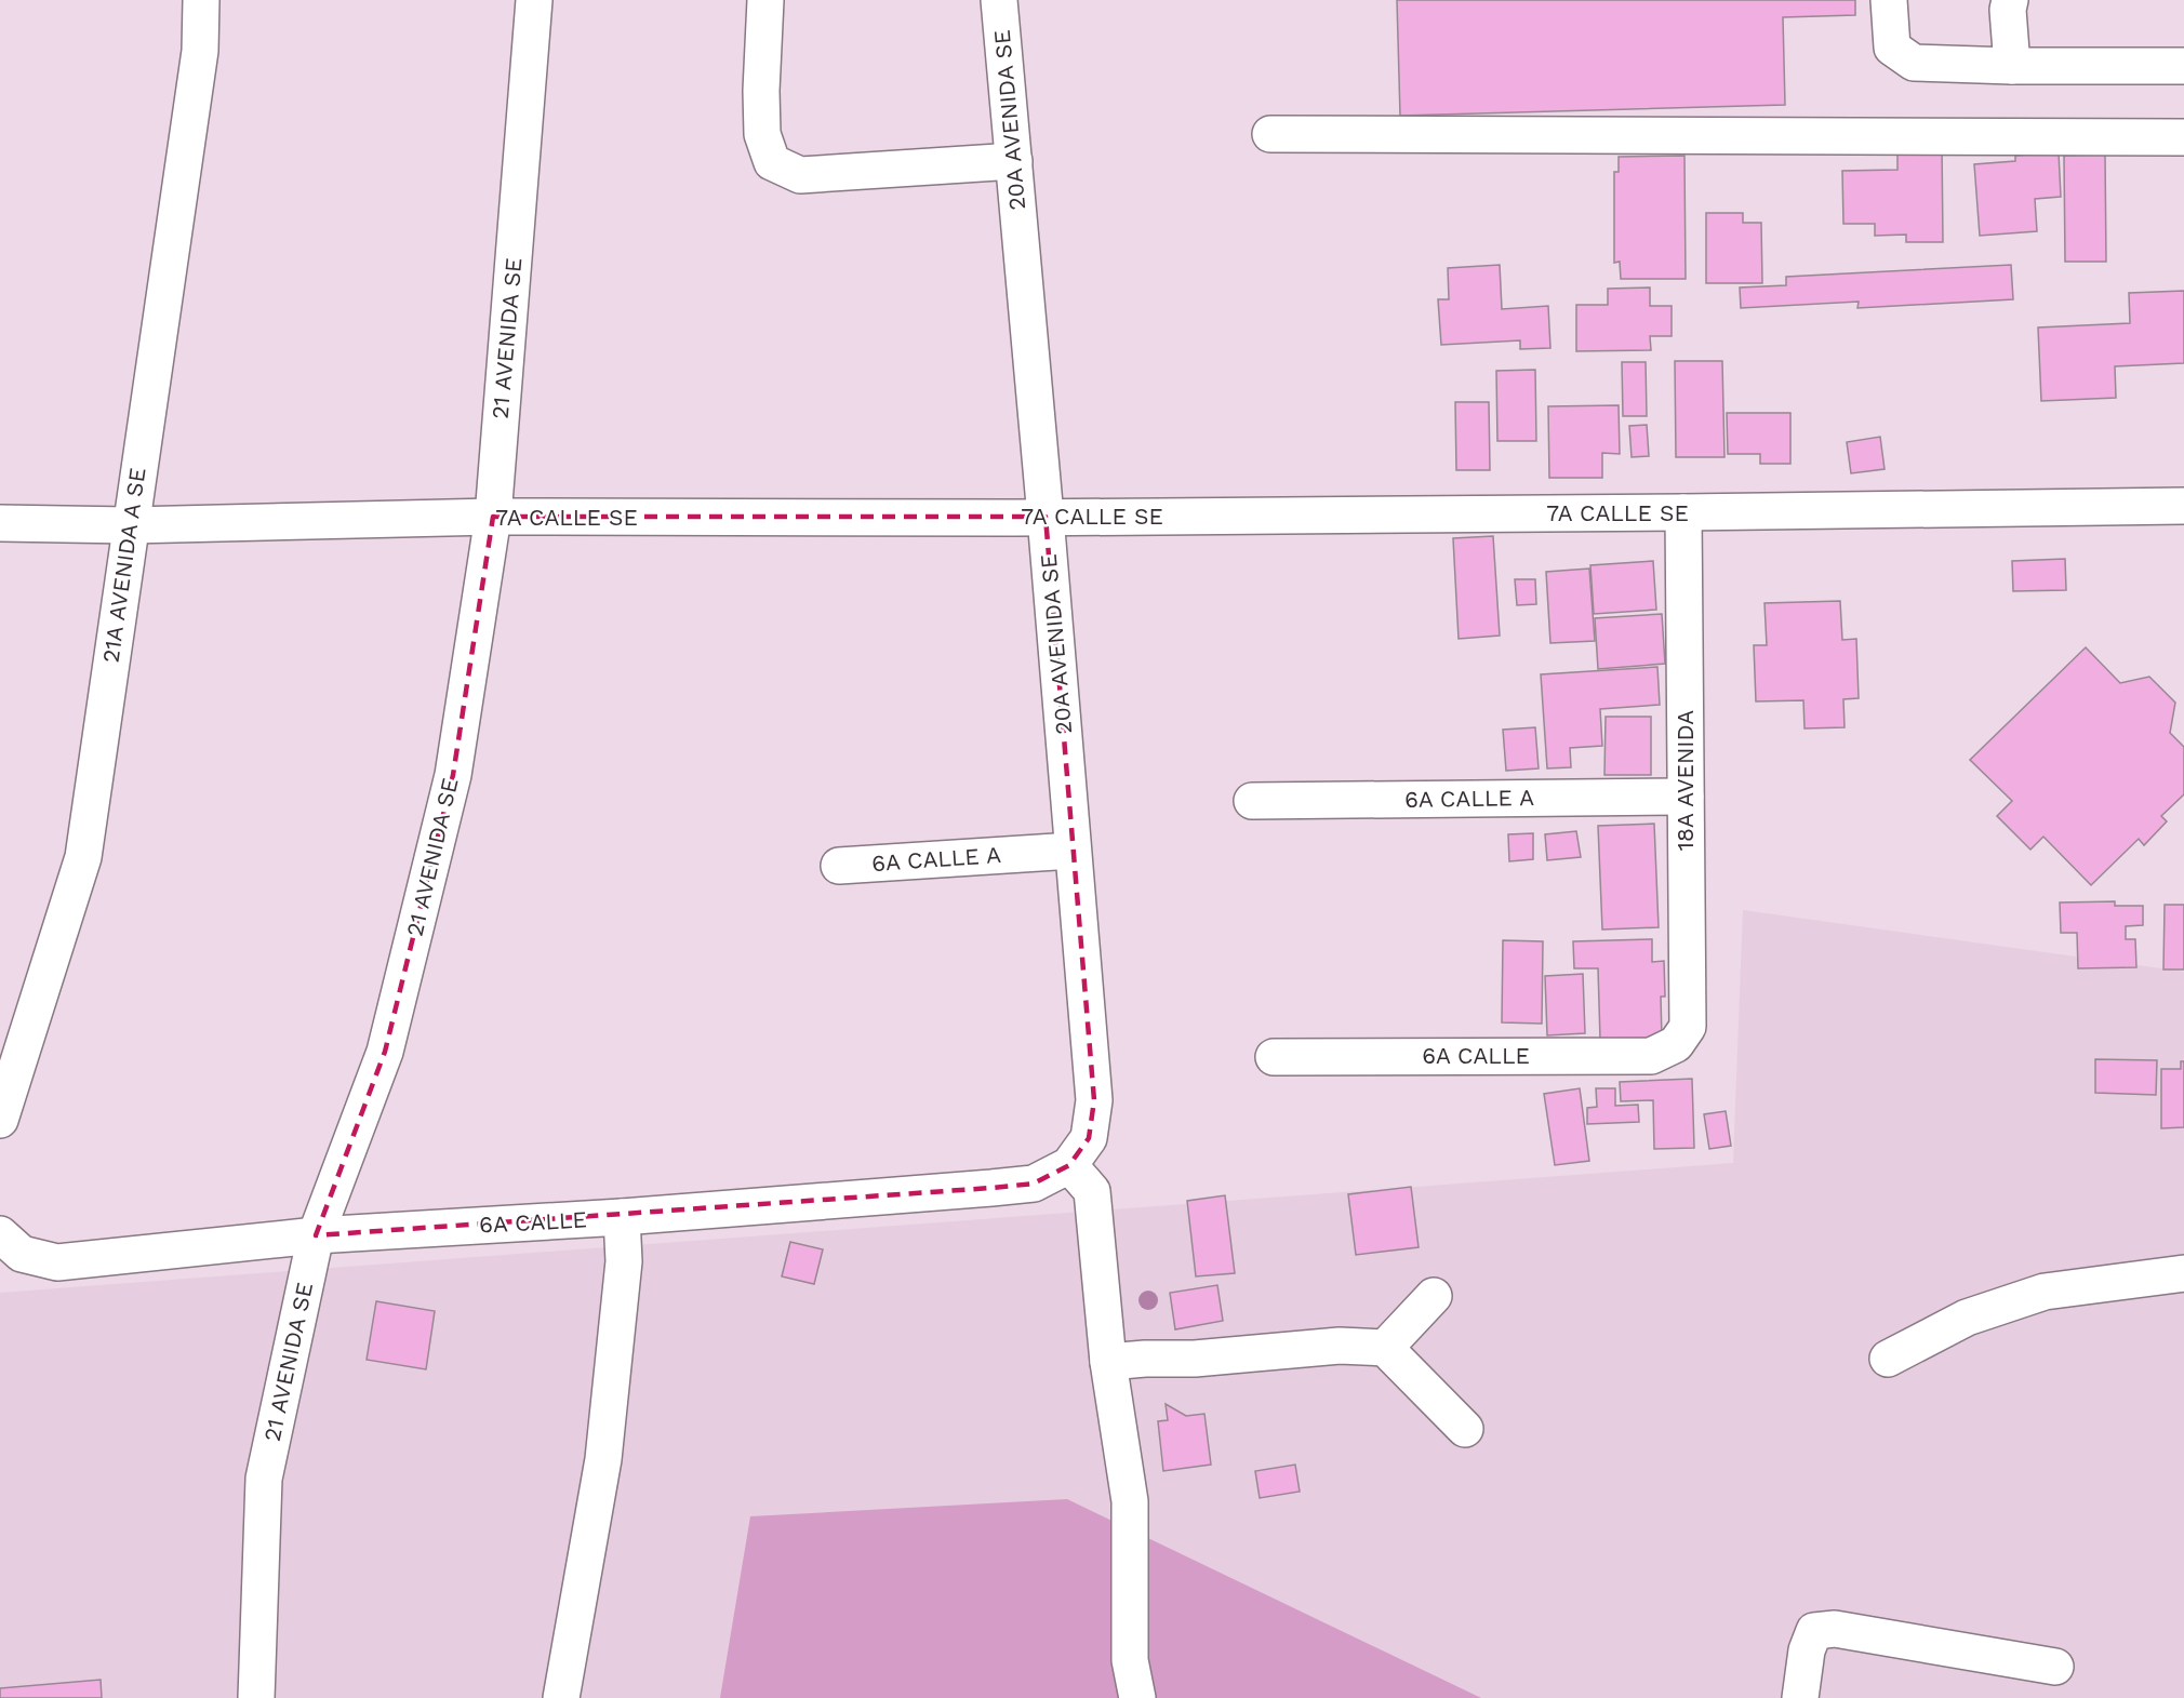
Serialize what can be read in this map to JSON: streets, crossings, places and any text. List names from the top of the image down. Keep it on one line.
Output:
{"streets":{"street":["20A AVENIDA SE","21 AVENIDA SE","7A CALLE SE","21A AVENIDA A SE","18A AVENIDA","6A CALLE A","6A CALLE"]},"crossings":[["20A AVENIDA SE","7A CALLE SE"],["20A AVENIDA SE","6A CALLE A"],["20A AVENIDA SE","6A CALLE"],["21 AVENIDA SE","7A CALLE SE"],["21 AVENIDA SE","6A CALLE"],["7A CALLE SE","21A AVENIDA A SE"],["7A CALLE SE","18A AVENIDA"],["18A AVENIDA","6A CALLE A"],["18A AVENIDA","6A CALLE"]]}
